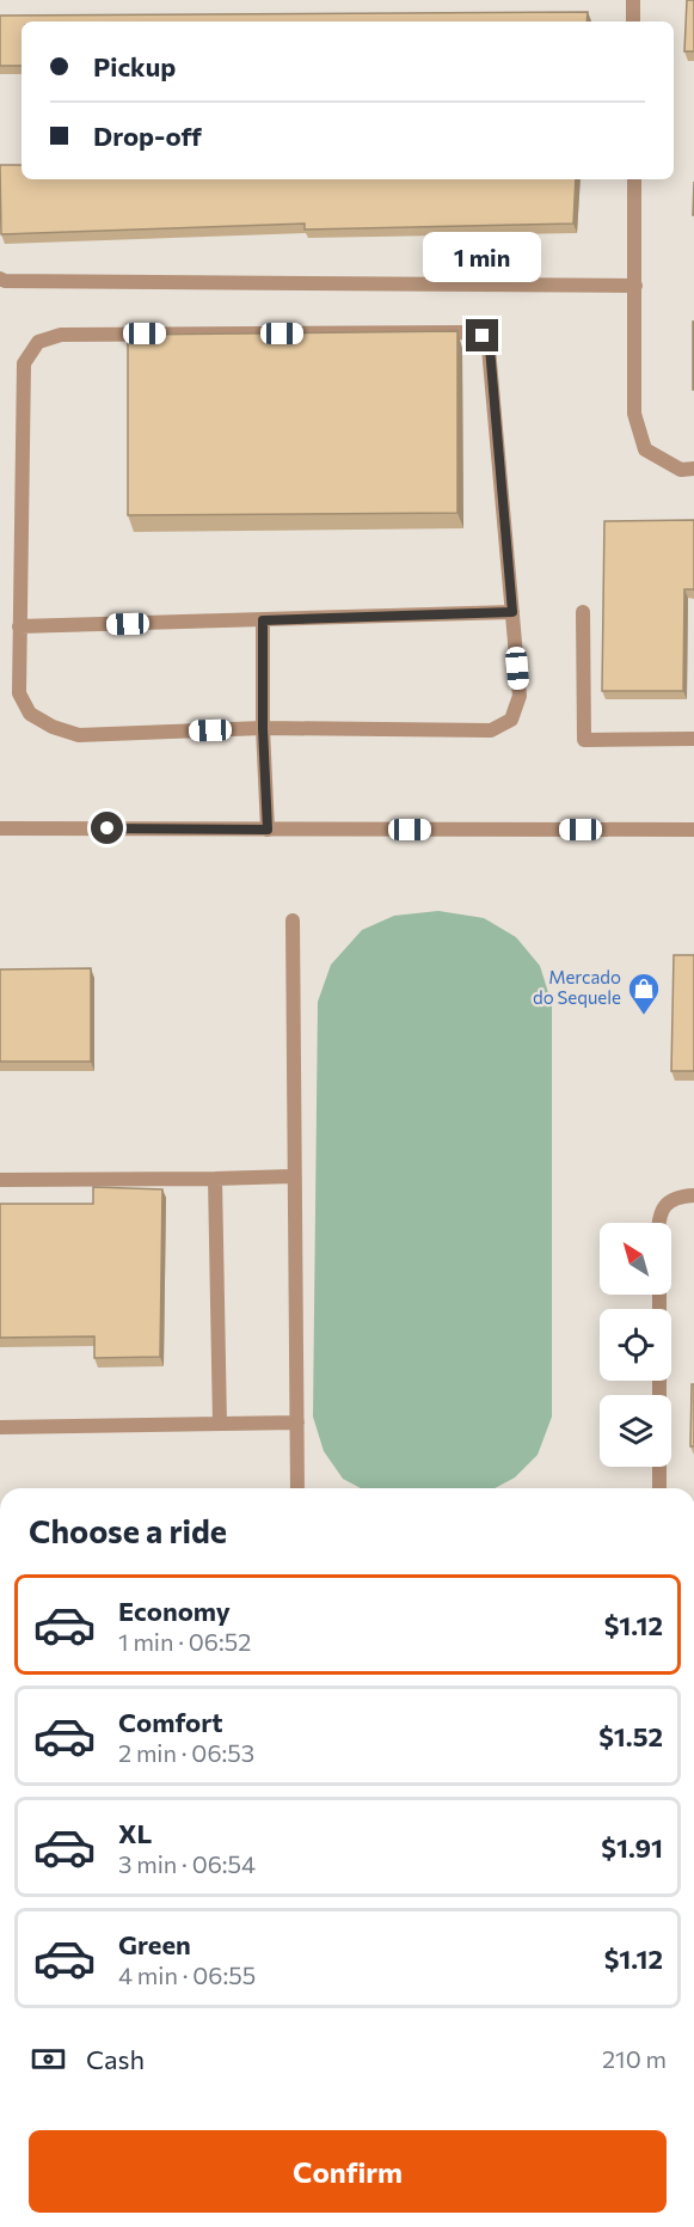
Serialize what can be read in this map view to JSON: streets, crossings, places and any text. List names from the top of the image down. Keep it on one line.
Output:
{"places":{"shop":["Mercado do Sequele"]},"north":"top left","page":{"banner":["Pickup","Drop-off"],"bubble":"1 min","heading":"Choose a ride","list":[{"name":"Economy","note":"1 min · 06:52","value":"$1.12"},{"name":"Comfort","note":"2 min · 06:53","value":"$1.52"},{"name":"XL","note":"3 min · 06:54","value":"$1.91"},{"name":"Green","note":"4 min · 06:55","value":"$1.12"}],"pay":["Cash","210 m"],"buttons":"Confirm"}}
